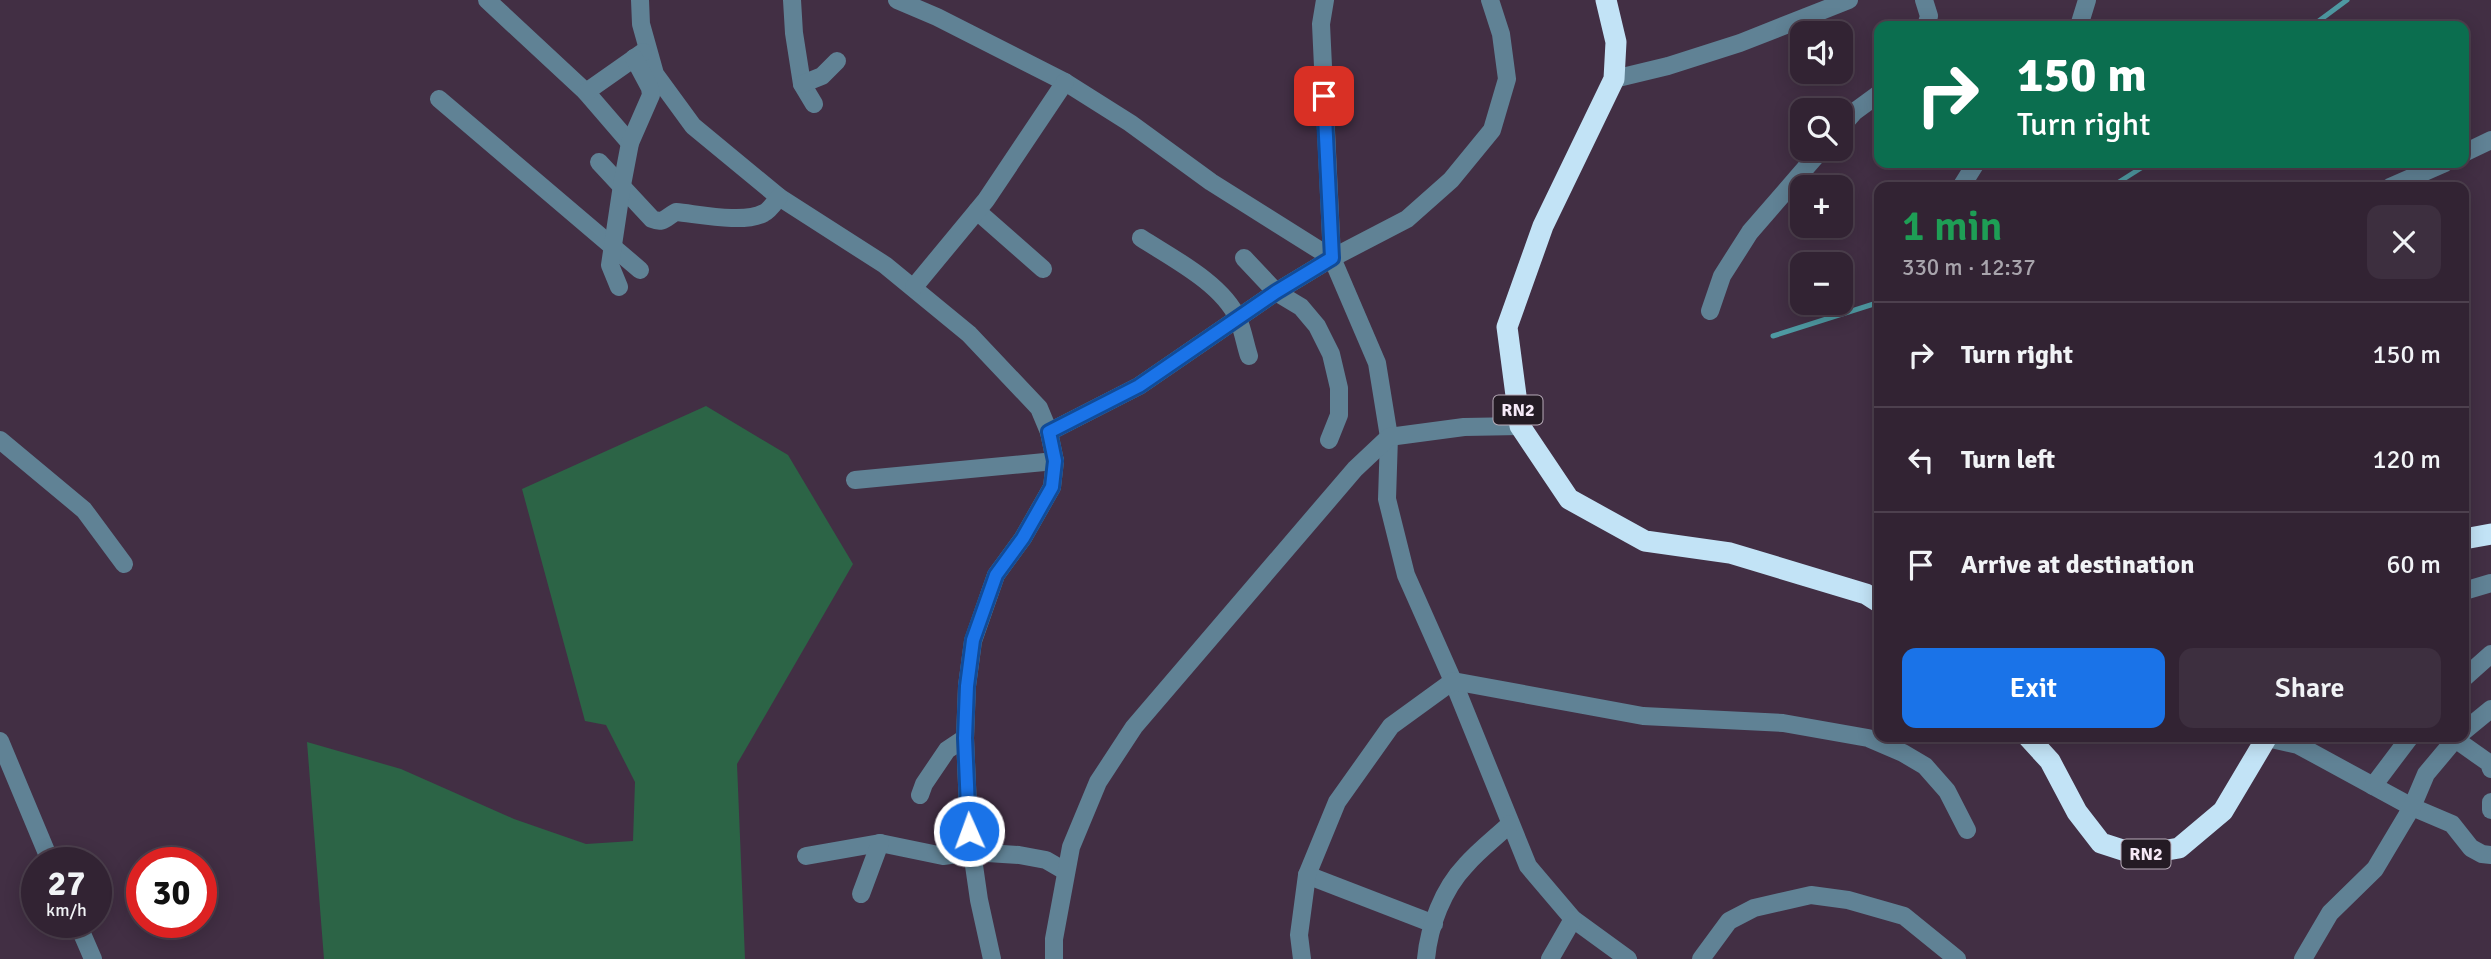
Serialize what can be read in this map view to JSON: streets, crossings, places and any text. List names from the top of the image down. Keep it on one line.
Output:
{"streets":{"highway":["RN2"]},"page":{"map_buttons":["+","−"],"turn":["150 m","Turn right"],"heading":["1 min","330 m · 12:37"],"list":[{"name":"Turn right","value":"150 m"},{"name":"Turn left","value":"120 m"},{"name":"Arrive at destination","value":"60 m"}],"buttons":["Exit","Share"],"speed":"27 km/h","limit":"30"}}
